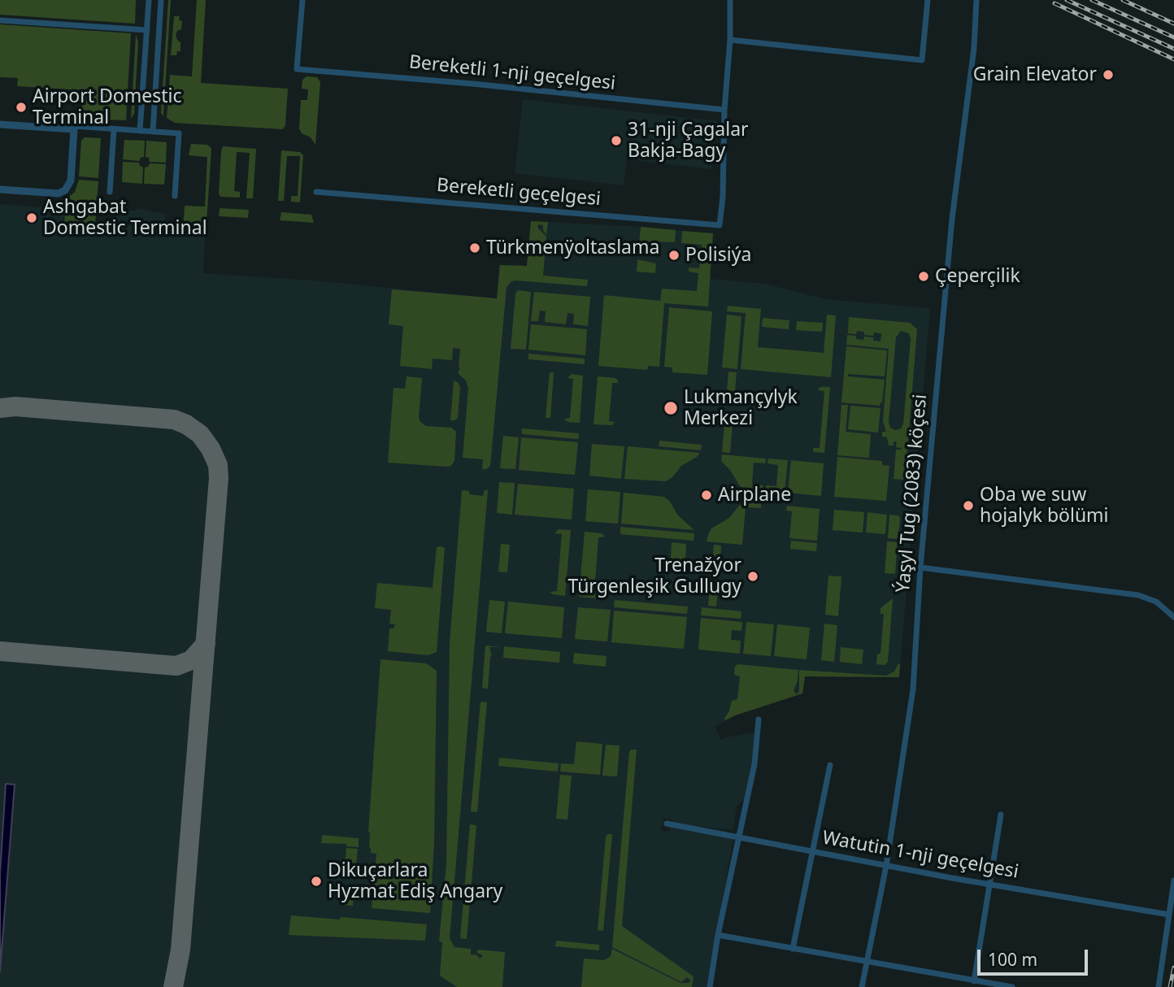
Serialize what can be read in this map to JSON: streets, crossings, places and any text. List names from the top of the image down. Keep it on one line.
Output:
{"streets":{"street":["Bereketli 1-nji geçelgesi","Bereketli geçelgesi","Ýaşyl Tug (2083) köçesi","Watutin 1-nji geçelgesi"]},"crossings":[["Bereketli 1-nji geçelgesi","Bereketli geçelgesi"],["Ýaşyl Tug (2083) köçesi","Watutin 1-nji geçelgesi"]],"places":["Grain Elevator","Airport Domestic Terminal","31-nji Çagalar Bakja-Bagy","Ashgabat Domestic Terminal","Türkmenÿoltaslama","Polisiýa","Çeperçilik","Lukmançylyk Merkezi","Airplane","Oba we suw hojalyk bölümi","Trenažýor Türgenleşik Gullugy","Dikuçarlara Hyzmat Ediş Angary"],"scale_bar":"100 m"}
